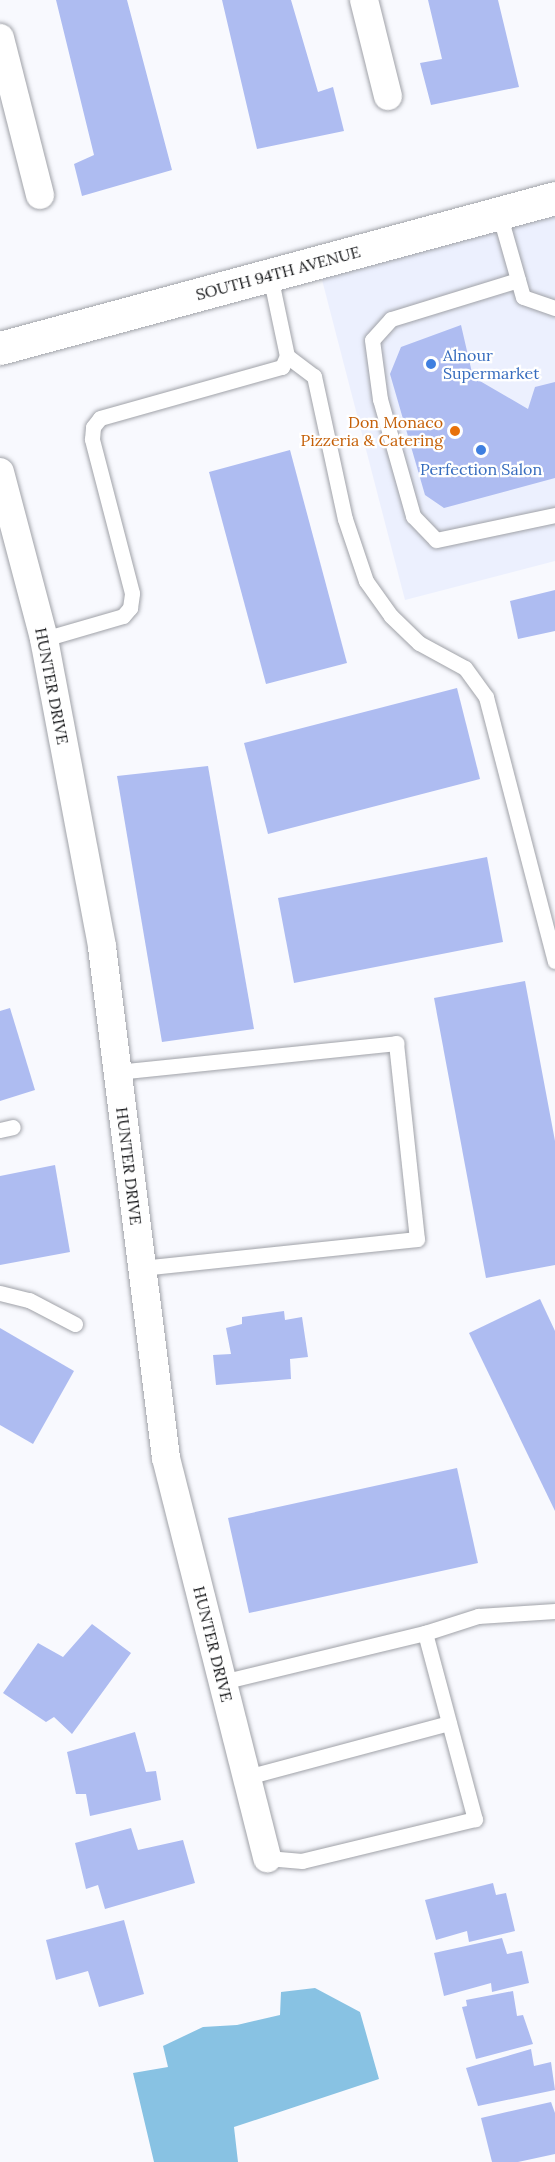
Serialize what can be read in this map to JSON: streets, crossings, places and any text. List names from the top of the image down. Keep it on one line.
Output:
{"streets":{"street":["SOUTH 94TH AVENUE","HUNTER DRIVE"]},"places":["Alnour Supermarket","Don Monaco Pizzeria & Catering","Perfection Salon"]}
